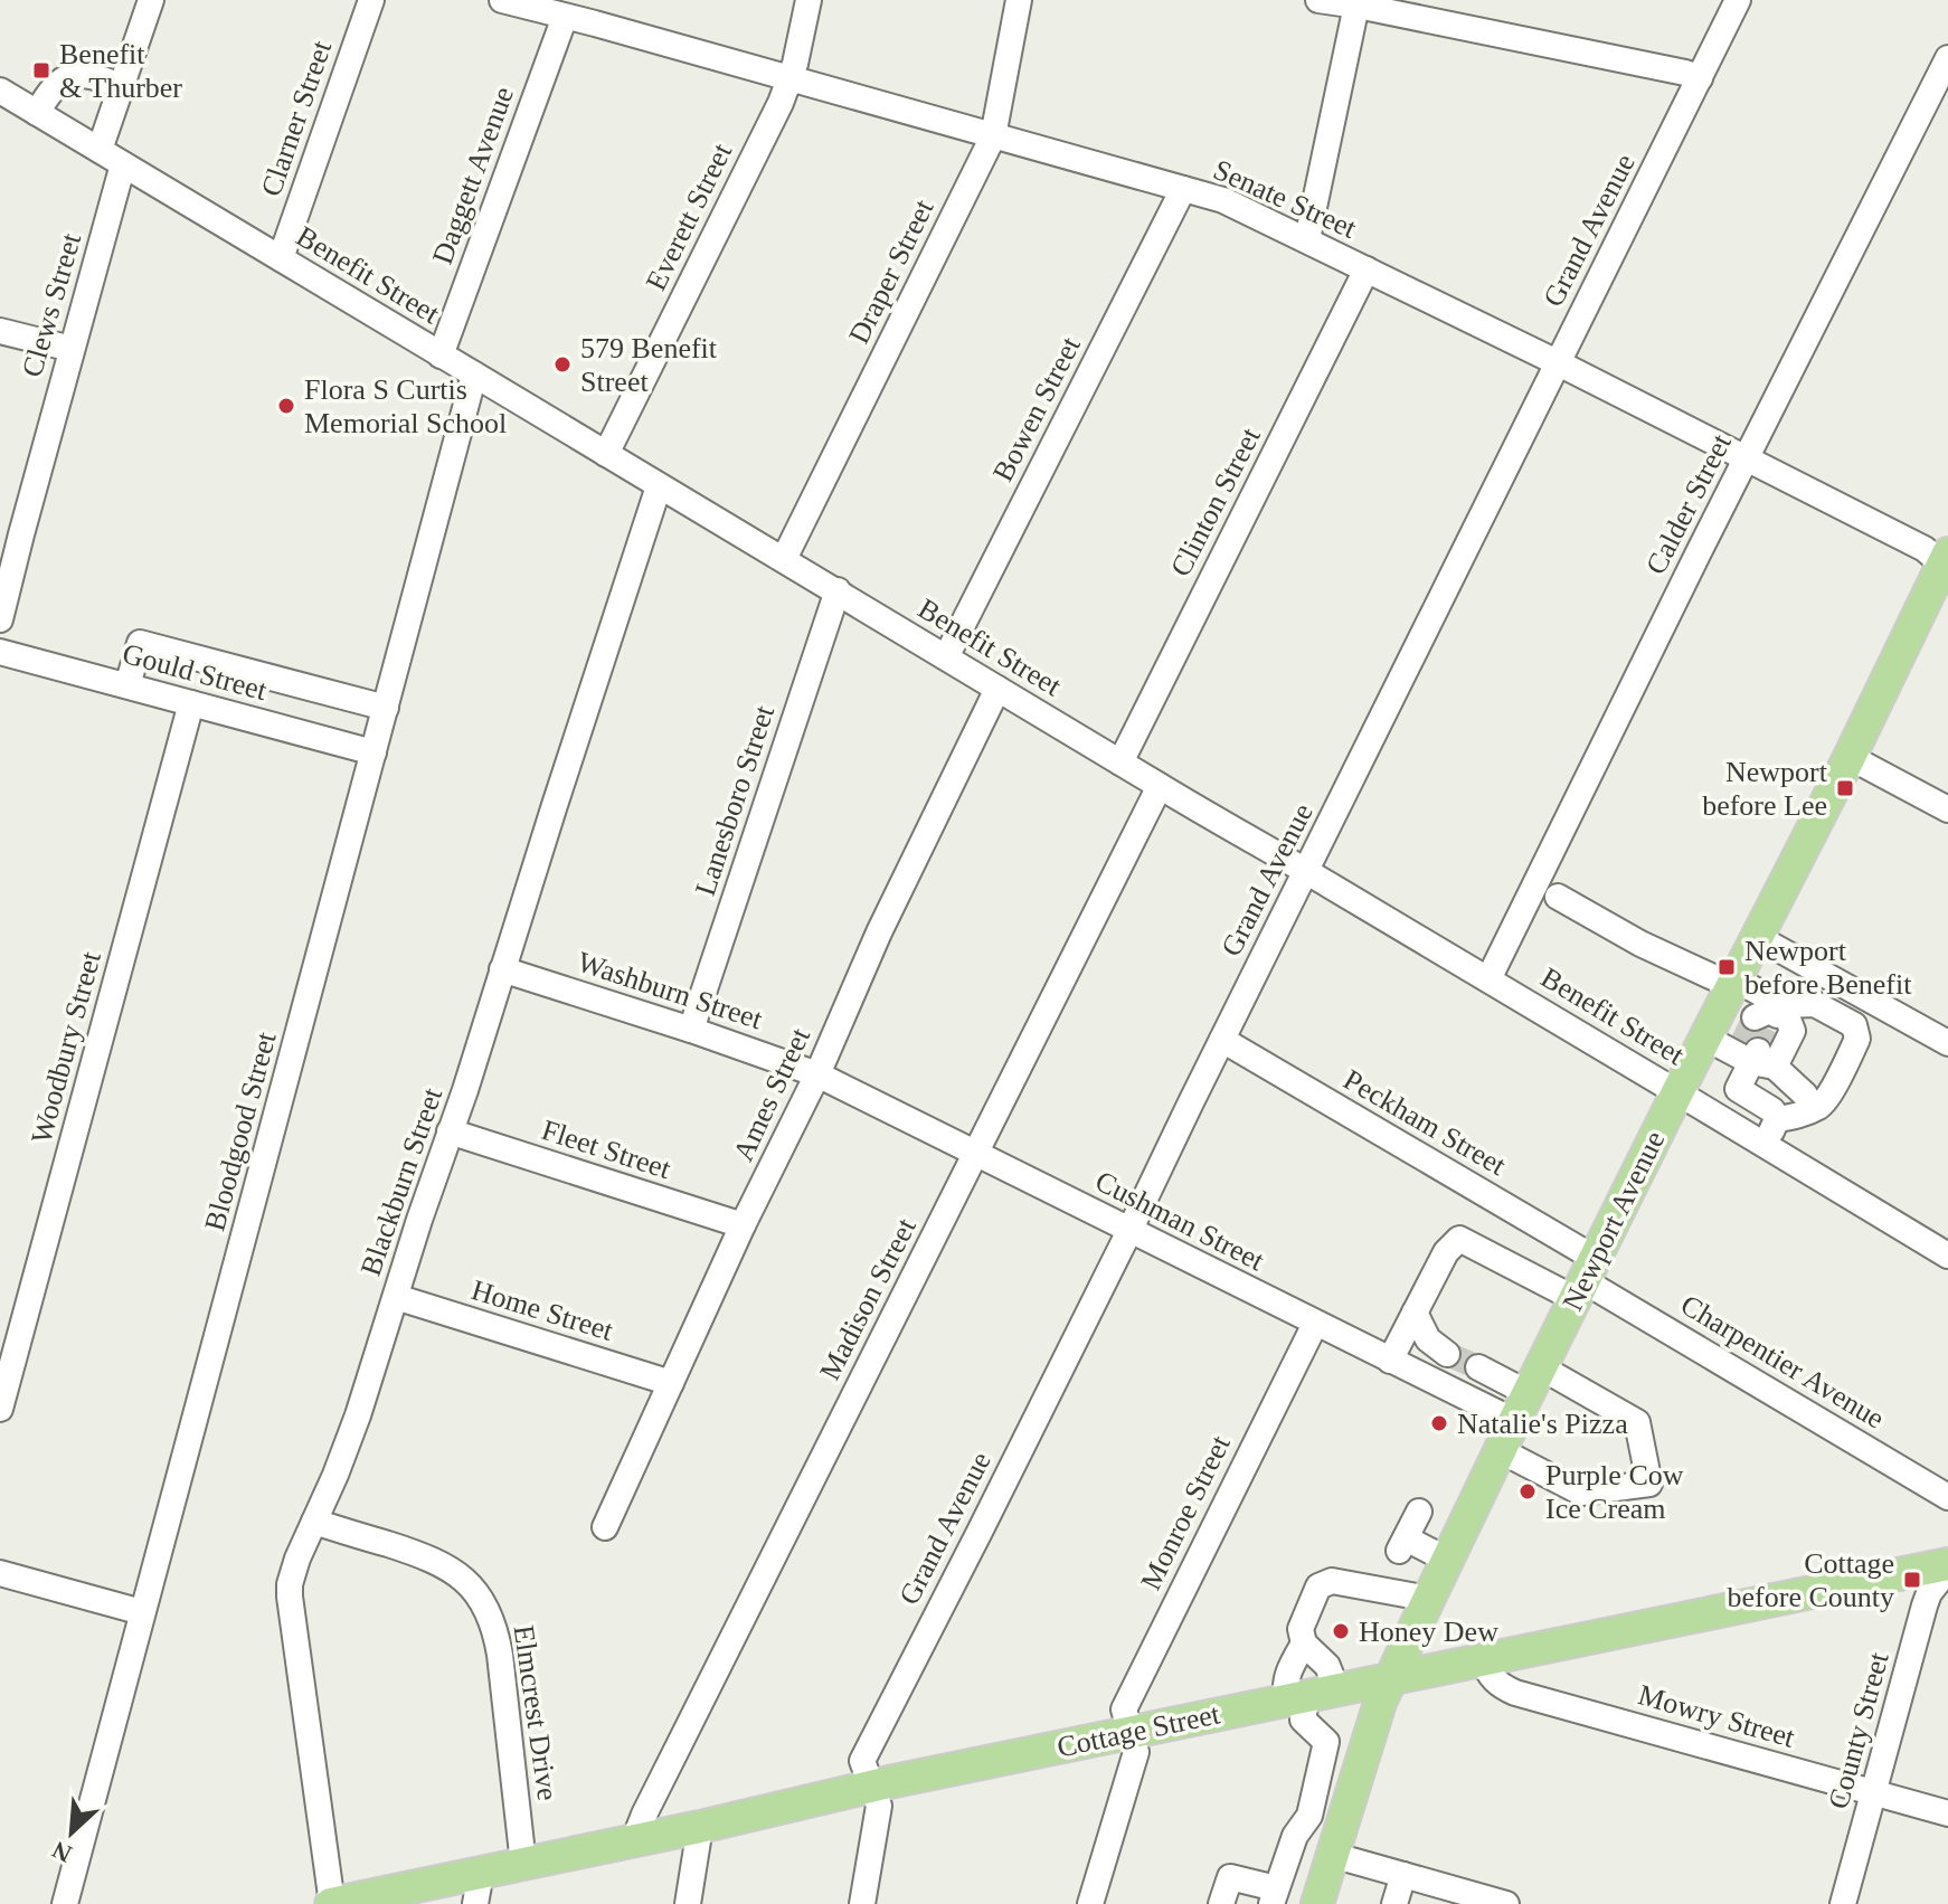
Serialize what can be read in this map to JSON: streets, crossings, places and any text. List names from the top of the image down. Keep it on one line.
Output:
{"streets":{"main road":["Newport Avenue","Cottage Street"],"street":["Clarner Street","Daggett Avenue","Senate Street","Everett Street","Grand Avenue","Draper Street","Benefit Street","Clews Street","Bowen Street","Clinton Street","Calder Street","Gould Street","Lanesboro Street","Washburn Street","Woodbury Street","Ames Street","Peckham Street","Bloodgood Street","Fleet Street","Blackburn Street","Cushman Street","Madison Street","Home Street","Charpentier Avenue","Monroe Street","Elmcrest Drive","Mowry Street","County Street"]},"crossings":[["Clarner Street","Benefit Street"],["Daggett Avenue","Senate Street"],["Daggett Avenue","Benefit Street"],["Senate Street","Everett Street"],["Senate Street","Grand Avenue"],["Senate Street","Draper Street"],["Senate Street","Bowen Street"],["Senate Street","Clinton Street"],["Senate Street","Calder Street"],["Senate Street","Newport Avenue"],["Everett Street","Benefit Street"],["Grand Avenue","Benefit Street"],["Grand Avenue","Peckham Street"],["Grand Avenue","Cushman Street"],["Grand Avenue","Cottage Street"],["Draper Street","Benefit Street"],["Benefit Street","Clews Street"],["Benefit Street","Bowen Street"],["Benefit Street","Clinton Street"],["Benefit Street","Calder Street"],["Benefit Street","Lanesboro Street"],["Benefit Street","Ames Street"],["Benefit Street","Bloodgood Street"],["Benefit Street","Blackburn Street"],["Benefit Street","Newport Avenue"],["Benefit Street","Madison Street"],["Gould Street","Woodbury Street"],["Gould Street","Bloodgood Street"],["Lanesboro Street","Washburn Street"],["Washburn Street","Ames Street"],["Washburn Street","Blackburn Street"],["Washburn Street","Cushman Street"],["Ames Street","Fleet Street"],["Ames Street","Cushman Street"],["Ames Street","Home Street"],["Peckham Street","Newport Avenue"],["Peckham Street","Charpentier Avenue"],["Fleet Street","Blackburn Street"],["Blackburn Street","Home Street"],["Blackburn Street","Elmcrest Drive"],["Blackburn Street","Cottage Street"],["Cushman Street","Newport Avenue"],["Cushman Street","Madison Street"],["Cushman Street","Monroe Street"],["Newport Avenue","Charpentier Avenue"],["Newport Avenue","Cottage Street"],["Madison Street","Cottage Street"],["Monroe Street","Cottage Street"],["Elmcrest Drive","Cottage Street"],["Mowry Street","Cottage Street"],["Mowry Street","County Street"],["Cottage Street","County Street"]],"places":{"transit":["Benefit & Thurber","Newport before Lee","Newport before Benefit","Cottage before County"],"other":["579 Benefit Street","Flora S Curtis Memorial School","Natalie's Pizza","Purple Cow Ice Cream","Honey Dew"]},"north":"bottom left"}
